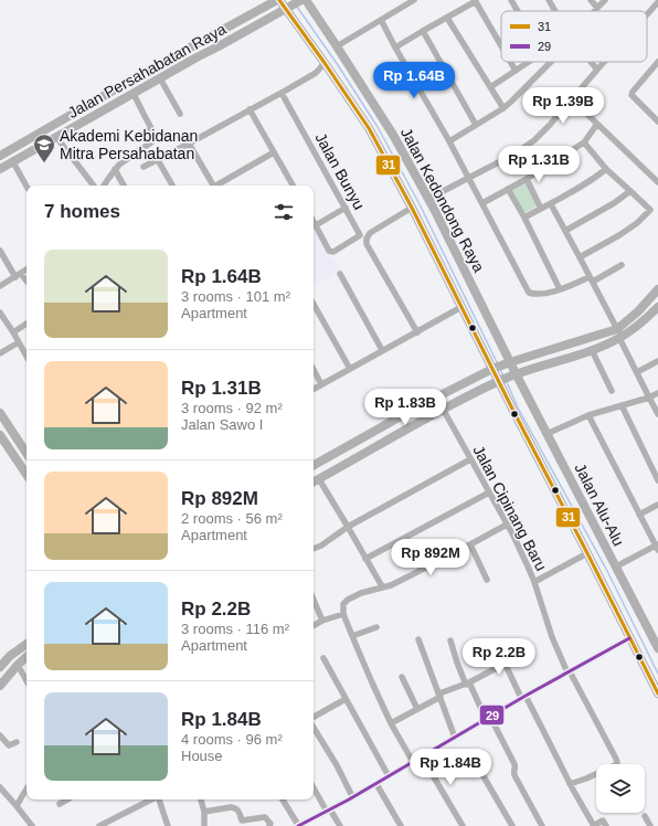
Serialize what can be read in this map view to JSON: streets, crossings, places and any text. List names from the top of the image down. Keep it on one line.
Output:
{"streets":{"street":["Jalan Persahabatan Raya","Jalan Bunyu","Jalan Kedondong Raya","Jalan Alu-Alu","Jalan Cipinang Baru"]},"crossings":[["Jalan Kedondong Raya","Jalan Alu-Alu"]],"places":{"school or university":["Akademi Kebidanan Mitra Persahabatan"]},"lines":["transit line 31","transit line 29"],"legend":["31","29"],"page":{"price":["Rp 1.64B","Rp 1.39B","Rp 1.31B","Rp 1.83B","Rp 892M","Rp 2.2B","Rp 1.84B"],"heading":"7 homes","list":[{"name":"Rp 1.64B","note":"3 rooms · 101 m² · Apartment"},{"name":"Rp 1.31B","note":"3 rooms · 92 m² · Jalan Sawo I"},{"name":"Rp 892M","note":"2 rooms · 56 m² · Apartment"},{"name":"Rp 2.2B","note":"3 rooms · 116 m² · Apartment"},{"name":"Rp 1.84B","note":"4 rooms · 96 m² · House"}]}}
